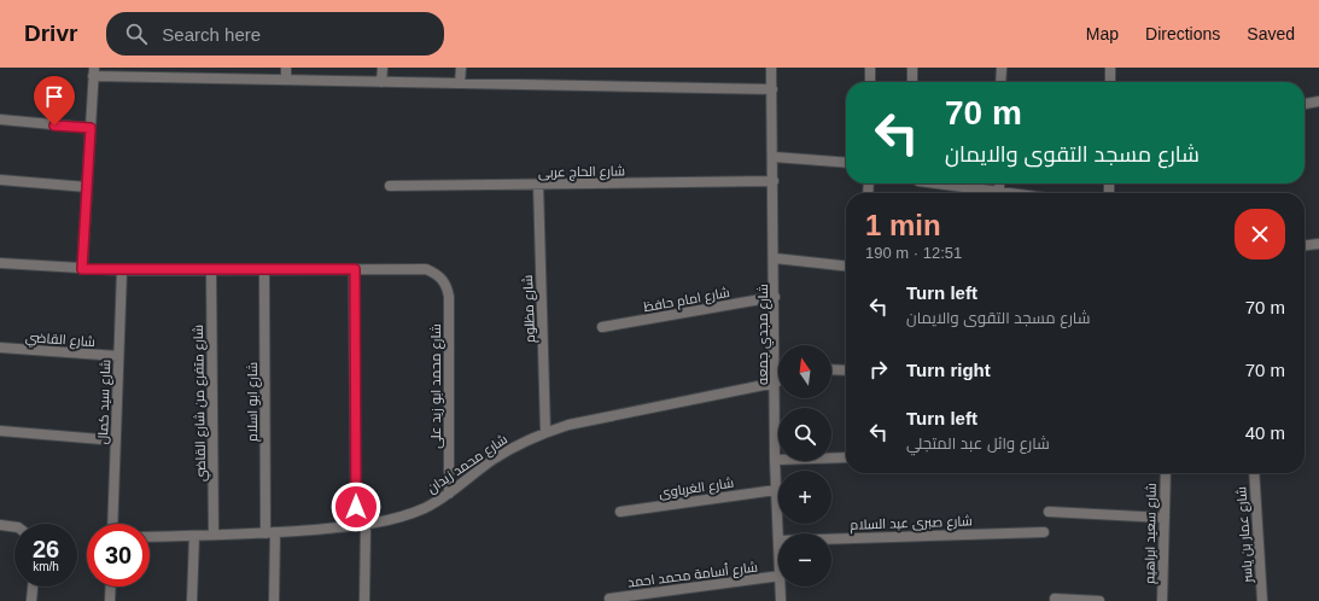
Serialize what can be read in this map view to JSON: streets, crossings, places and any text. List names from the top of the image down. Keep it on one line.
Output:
{"streets":{"street":["شارع الحاج عربى","شارع امام حافظ","شارع مظلوم","شارع مجدي جمعه","شارع القاضي","شارع محمد ابو زيد على","شارع سيد كمال","شارع ابو اسلام","شارع متفرع من شارع القاضي","شارع محمد زيدان","شارع الغرباوى","شارع صبرى عبد السلام","شارع سعيد ابراهيم","شارع عمار بن ياسر","شارع أسامة محمد احمد"]},"crossings":[["شارع الحاج عربى","شارع مظلوم"],["شارع الحاج عربى","شارع مجدي جمعه"],["شارع امام حافظ","شارع مجدي جمعه"],["شارع مظلوم","شارع محمد زيدان"],["شارع مجدي جمعه","شارع محمد زيدان"],["شارع مجدي جمعه","شارع الغرباوى"],["شارع القاضي","شارع سيد كمال"],["شارع محمد ابو زيد على","شارع محمد زيدان"],["شارع ابو اسلام","شارع محمد زيدان"],["شارع متفرع من شارع القاضي","شارع محمد زيدان"]],"north":"top","page":{"header":"Drivr","search":"Search here","nav":["Map","Directions","Saved"],"turn":["70 m","شارع مسجد التقوى والايمان"],"heading":["1 min","190 m · 12:51"],"list":[{"name":"Turn left","note":"شارع مسجد التقوى والايمان","value":"70 m"},{"name":"Turn right","value":"70 m"},{"name":"Turn left","note":"شارع وائل عبد المتجلي","value":"40 m"}],"map_buttons":["+","−"],"speed":"26 km/h","limit":"30"}}
